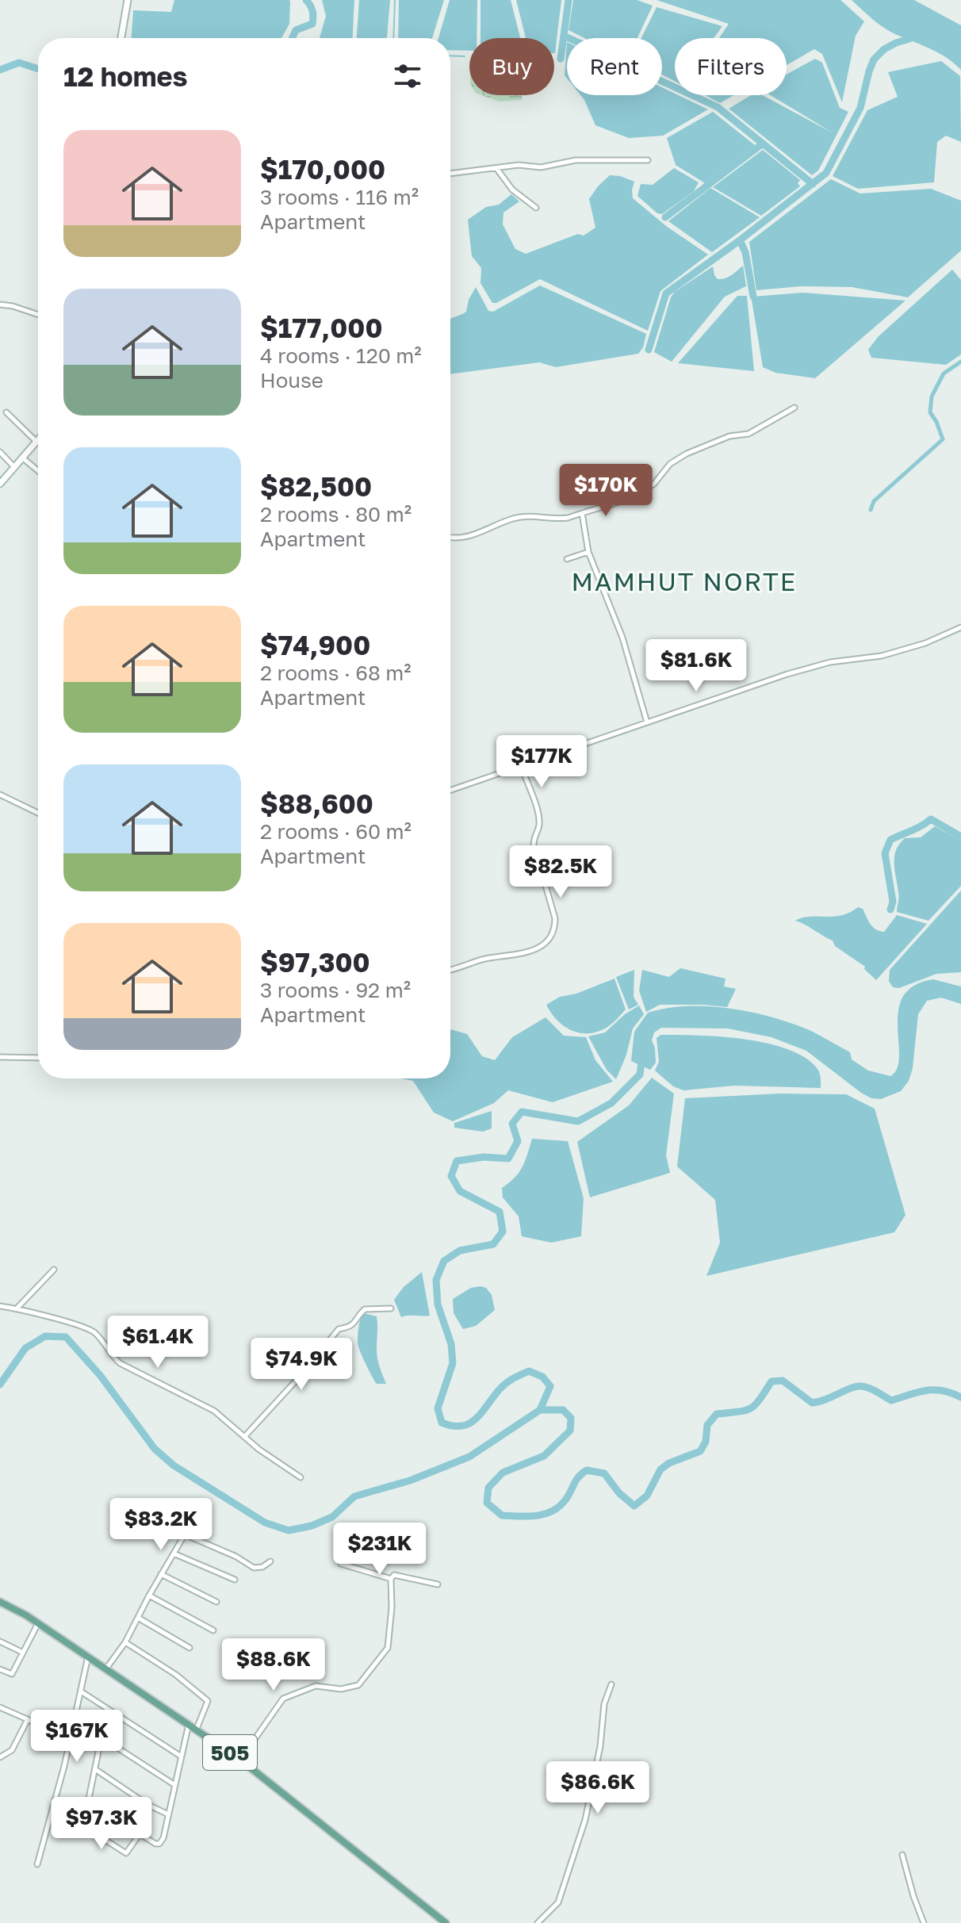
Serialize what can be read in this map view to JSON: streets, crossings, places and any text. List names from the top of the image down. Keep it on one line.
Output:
{"streets":{"main road":["505"]},"districts":["MAMHUT NORTE"],"page":{"chip":["Buy","Rent","Filters"],"heading":"12 homes","list":[{"name":"$170,000","note":"3 rooms · 116 m² · Apartment"},{"name":"$177,000","note":"4 rooms · 120 m² · House"},{"name":"$82,500","note":"2 rooms · 80 m² · Apartment"},{"name":"$74,900","note":"2 rooms · 68 m² · Apartment"},{"name":"$88,600","note":"2 rooms · 60 m² · Apartment"},{"name":"$97,300","note":"3 rooms · 92 m² · Apartment"}],"price":["$170K","$81.6K","$177K","$82.5K","$61.4K","$74.9K","$83.2K","$231K","$88.6K","$167K","$86.6K","$97.3K"]}}
